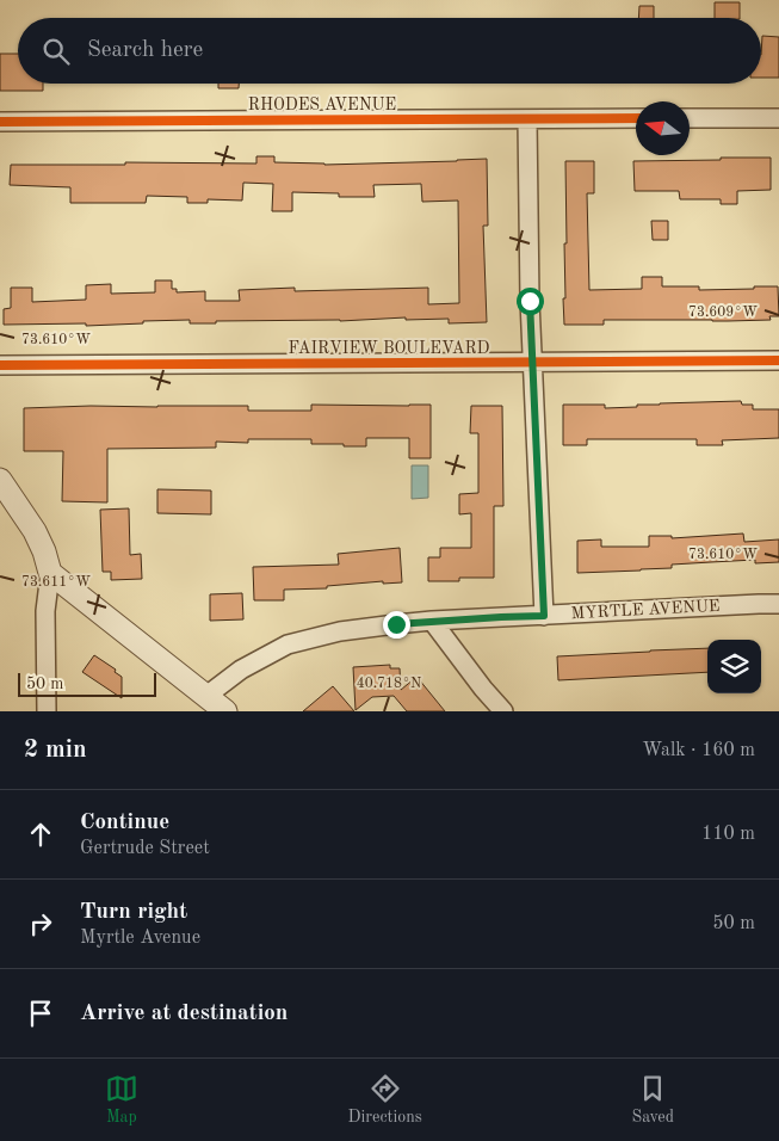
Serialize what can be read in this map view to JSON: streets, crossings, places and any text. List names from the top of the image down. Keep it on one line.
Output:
{"streets":{"street":["RHODES AVENUE","FAIRVIEW BOULEVARD","MYRTLE AVENUE"]},"scale_bar":"50 m","north":"left","page":{"search":"Search here","scale":"50 m","heading":["2 min","Walk · 160 m"],"list":[["Continue","Gertrude Street","110 m"],["Turn right","Myrtle Avenue","50 m"],"Arrive at destination"],"nav":["Map","Directions","Saved"]},"coordinates":["73.609°W","73.610°W","73.611°W","40.718°N"]}
